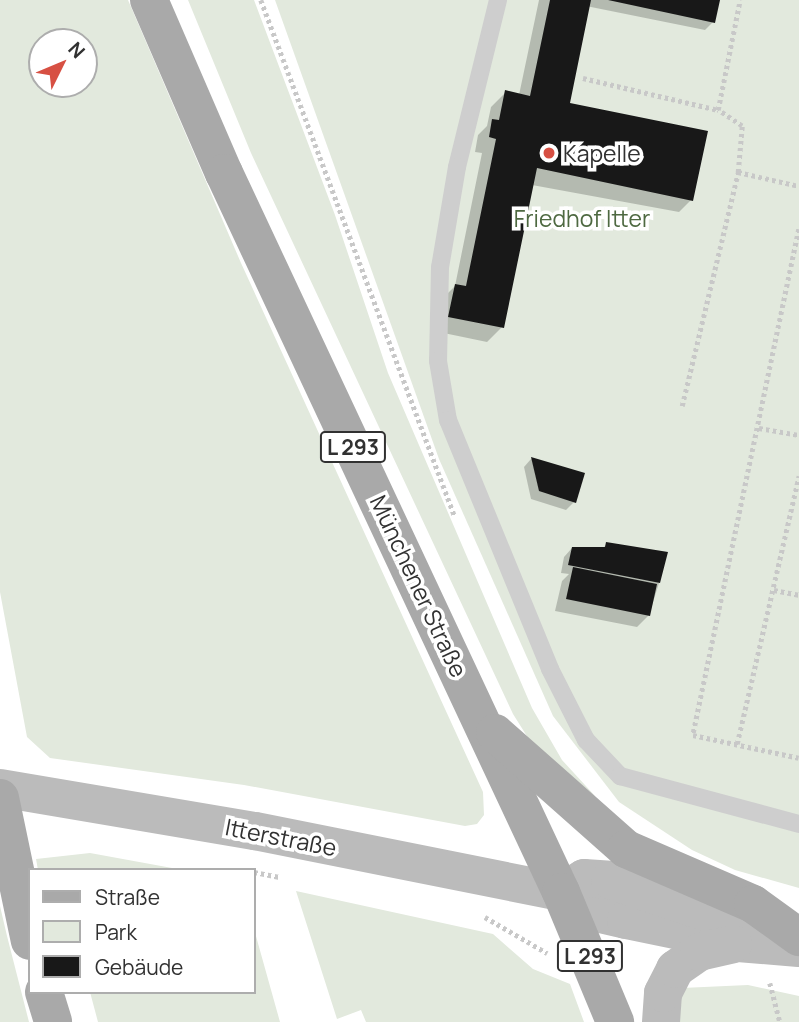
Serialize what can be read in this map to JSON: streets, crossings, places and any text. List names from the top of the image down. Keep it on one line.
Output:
{"streets":{"main road":["L 293","Münchener Straße"],"street":["Itterstraße"]},"crossings":[["Münchener Straße","Itterstraße"]],"parks":["Friedhof Itter"],"places":["Kapelle"],"legend":["Straße","Park","Gebäude"],"north":"top right"}
